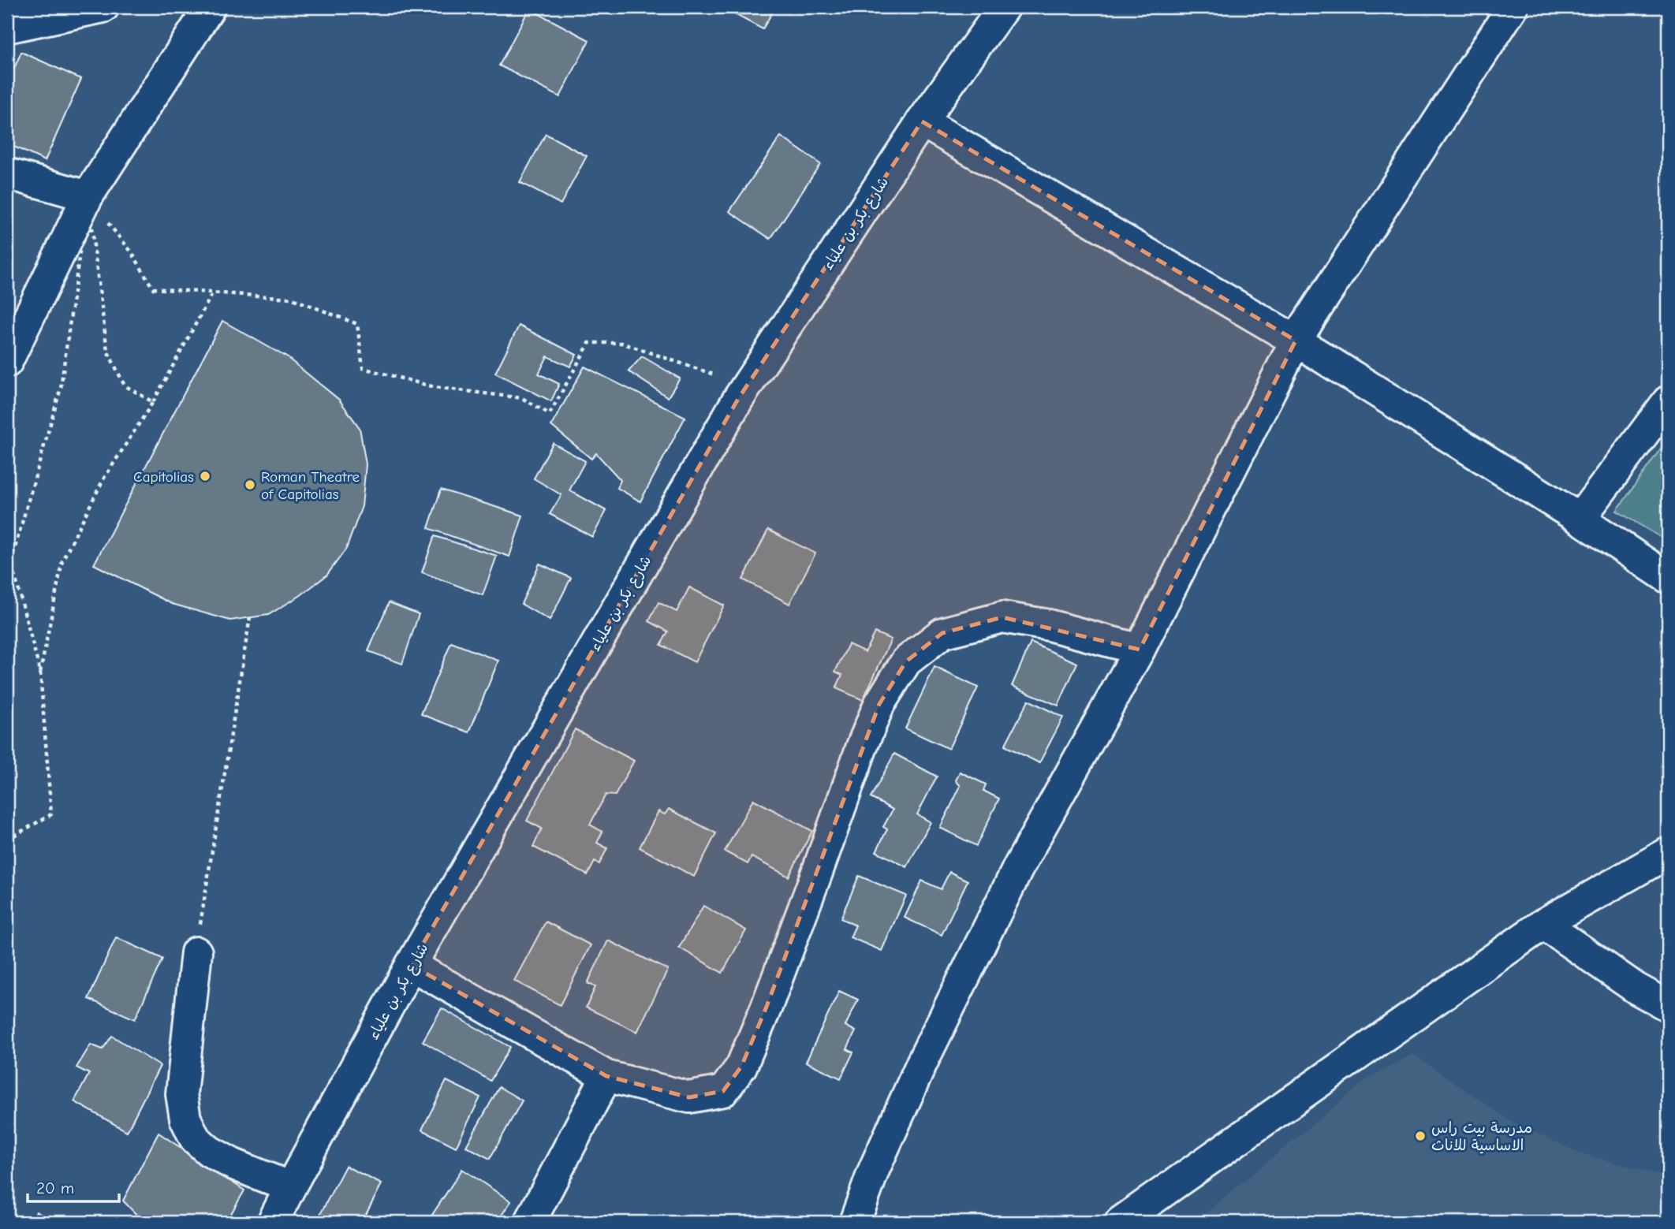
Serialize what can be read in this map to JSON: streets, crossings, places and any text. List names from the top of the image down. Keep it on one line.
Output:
{"streets":{"street":["شارع بكر بن علياء"]},"places":["Capitolias","Roman Theatre of Capitolias","مدرسة بيت راس الاساسية للاناث"],"scale_bar":"20 m"}
